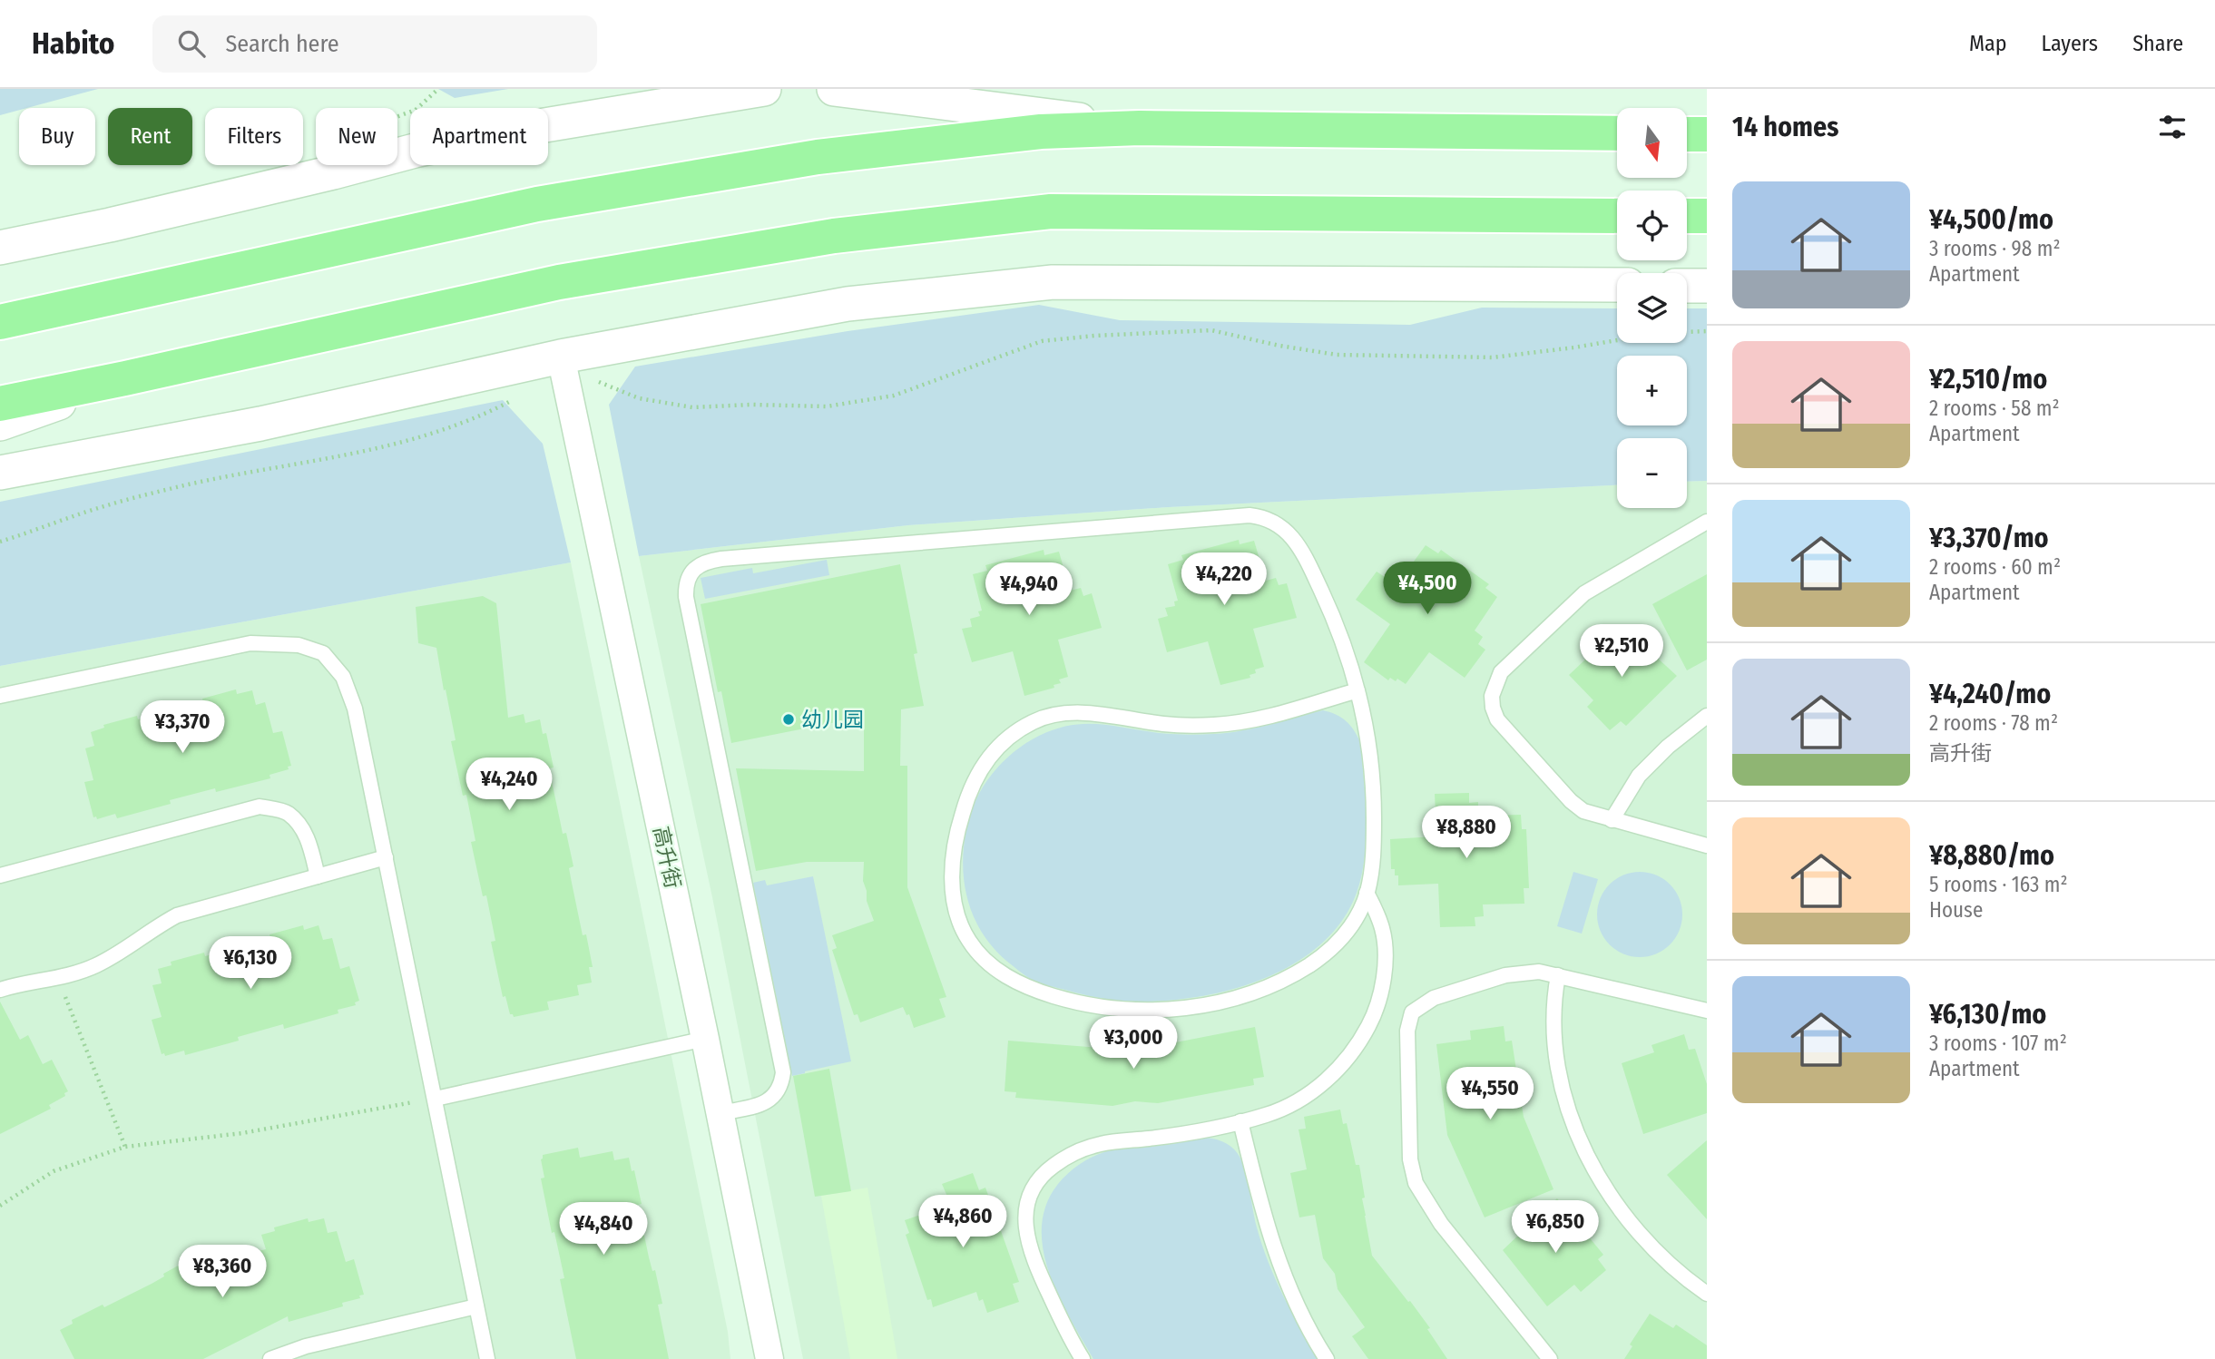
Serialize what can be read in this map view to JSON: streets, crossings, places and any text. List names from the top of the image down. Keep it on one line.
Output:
{"streets":{"street":["高升街"]},"places":["幼儿园"],"north":"bottom","page":{"header":"Habito","search":"Search here","nav":["Map","Layers","Share"],"heading":"14 homes","map_buttons":["+","−"],"chip":["Buy","Rent","Filters","New","Apartment"],"list":[{"name":"¥4,500/mo","note":"3 rooms · 98 m² · Apartment"},{"name":"¥2,510/mo","note":"2 rooms · 58 m² · Apartment"},{"name":"¥3,370/mo","note":"2 rooms · 60 m² · Apartment"},{"name":"¥4,240/mo","note":"2 rooms · 78 m² · 高升街"},{"name":"¥8,880/mo","note":"5 rooms · 163 m² · House"},{"name":"¥6,130/mo","note":"3 rooms · 107 m² · Apartment"}],"price":["¥4,220","¥4,500","¥4,940","¥2,510","¥3,370","¥4,240","¥8,880","¥6,130","¥3,000","¥4,550","¥4,860","¥6,850","¥4,840","¥8,360"]}}
